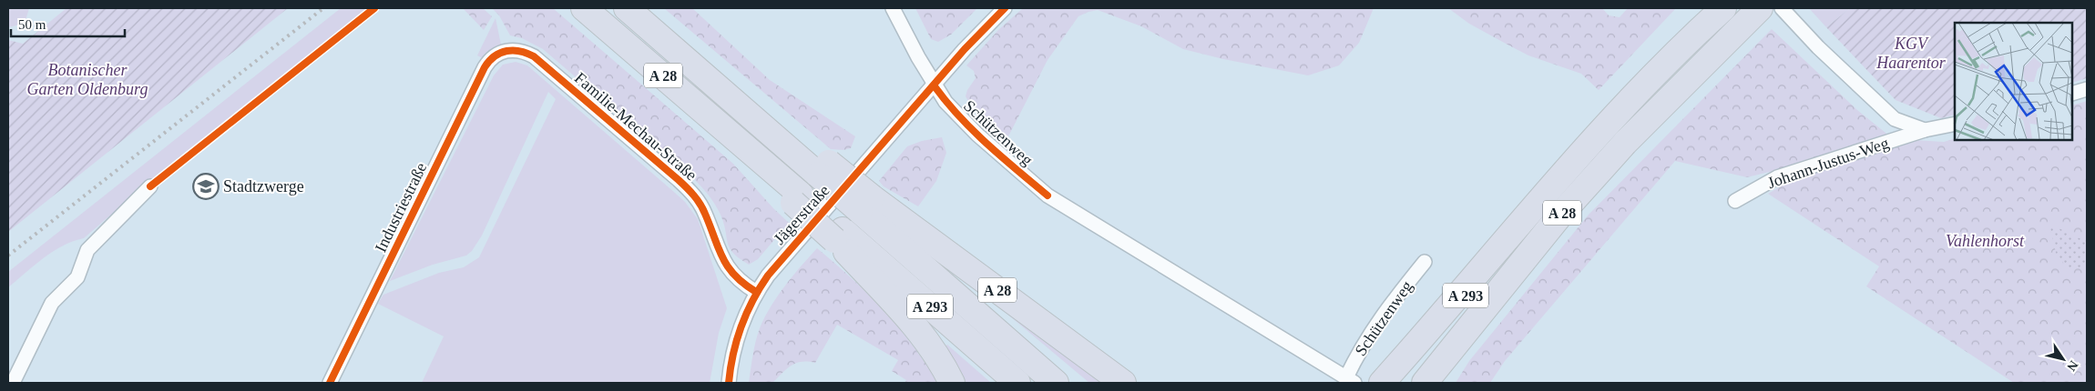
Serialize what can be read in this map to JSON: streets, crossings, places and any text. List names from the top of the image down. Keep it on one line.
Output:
{"streets":{"highway":["A 28","A 293"],"street":["Familie-Mechau-Straße","Schützenweg","Johann-Justus-Weg","Industriestraße","Jägerstraße"]},"crossings":[["A 28","A 293"],["Familie-Mechau-Straße","Industriestraße"],["Familie-Mechau-Straße","Jägerstraße"],["Schützenweg","Jägerstraße"]],"parks":["KGV Haarentor","Botanischer Garten Oldenburg","Vahlenhorst"],"places":{"school or university":["Stadtzwerge"]},"scale_bar":"50 m","north":"bottom right"}
